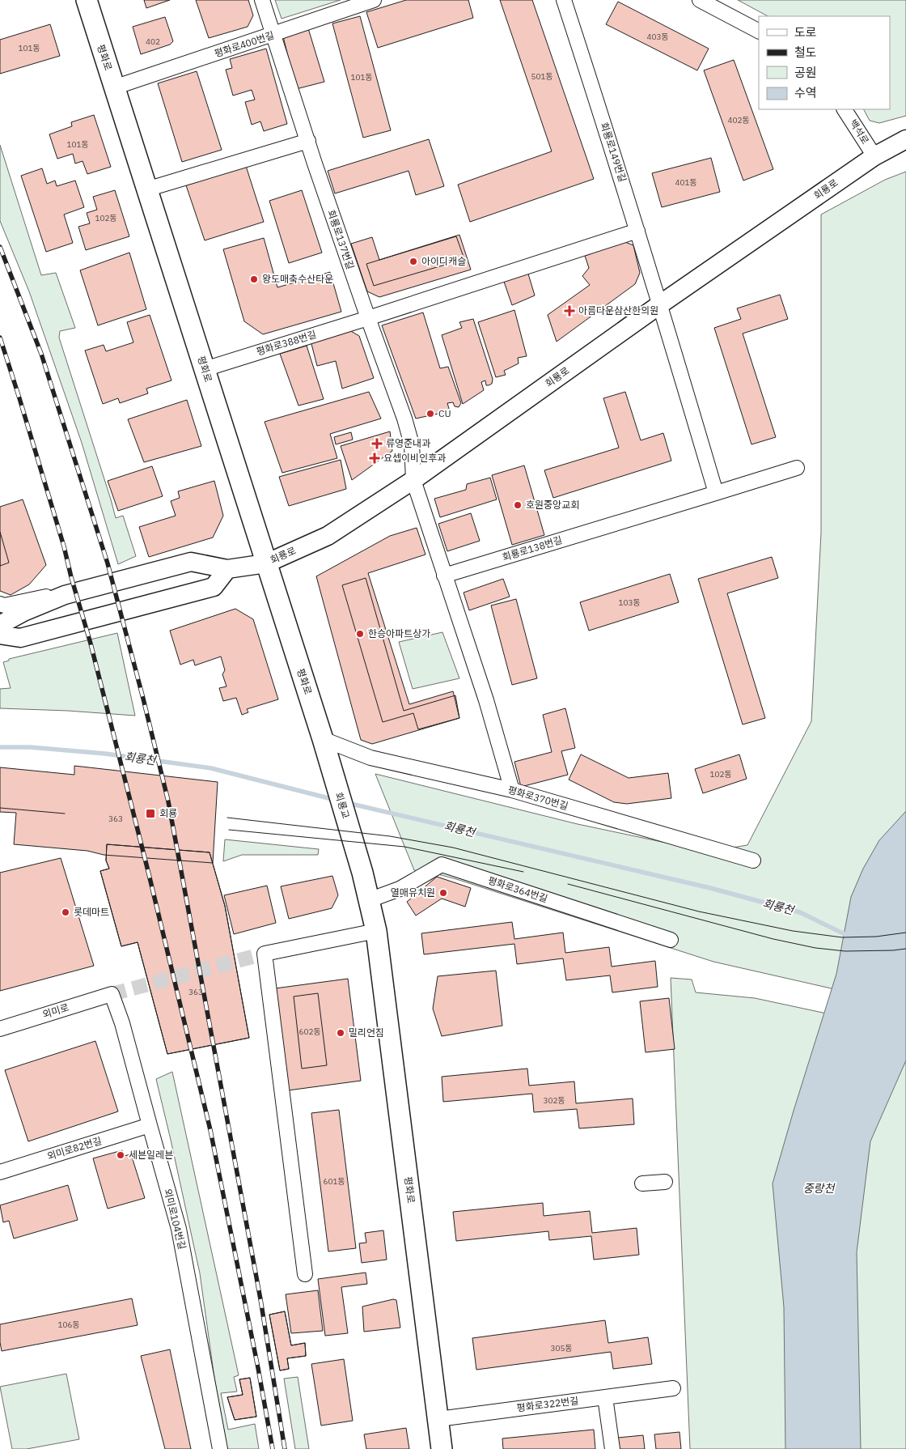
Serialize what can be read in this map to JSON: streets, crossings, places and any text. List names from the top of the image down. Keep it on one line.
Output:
{"streets":{"main road":["평화로","회룡교"],"street":["평화로400번길","백석로","회룡로149번길","회룡로","회룡로137번길","평화로388번길","회룡로138번길","평화로370번길","평화로364번길","외미로","외미로82번길","외미로104번길","평화로322번길"]},"crossings":[["평화로400번길","평화로"],["평화로400번길","회룡로137번길"],["평화로","회룡로"],["평화로","평화로388번길"],["평화로","평화로370번길"],["평화로","회룡교"],["평화로","평화로364번길"],["평화로","평화로322번길"],["백석로","회룡로"],["회룡로149번길","회룡로"],["회룡로149번길","평화로388번길"],["회룡로","회룡로137번길"],["회룡로137번길","평화로388번길"],["평화로370번길","회룡교"],["외미로","외미로104번길"],["외미로82번길","외미로104번길"]],"water":["회룡천","중랑천"],"places":{"other":["아이디캐슬","왕도매축수산타운","CU","호원중앙교회","한승아파트상가","열매유치원","롯데마트","밀리언짐","세븐일레븐"],"health":["아름다운삼산한의원","류영준내과","요셉이비인후과"],"transit":["회룡"]},"house_numbers":["403동","402","101동","501동","101동","402동","101동","401동","102동","103동","102동","363","363","602동","302동","601동","106동","305동"],"legend":["도로","철도","공원","수역"]}
